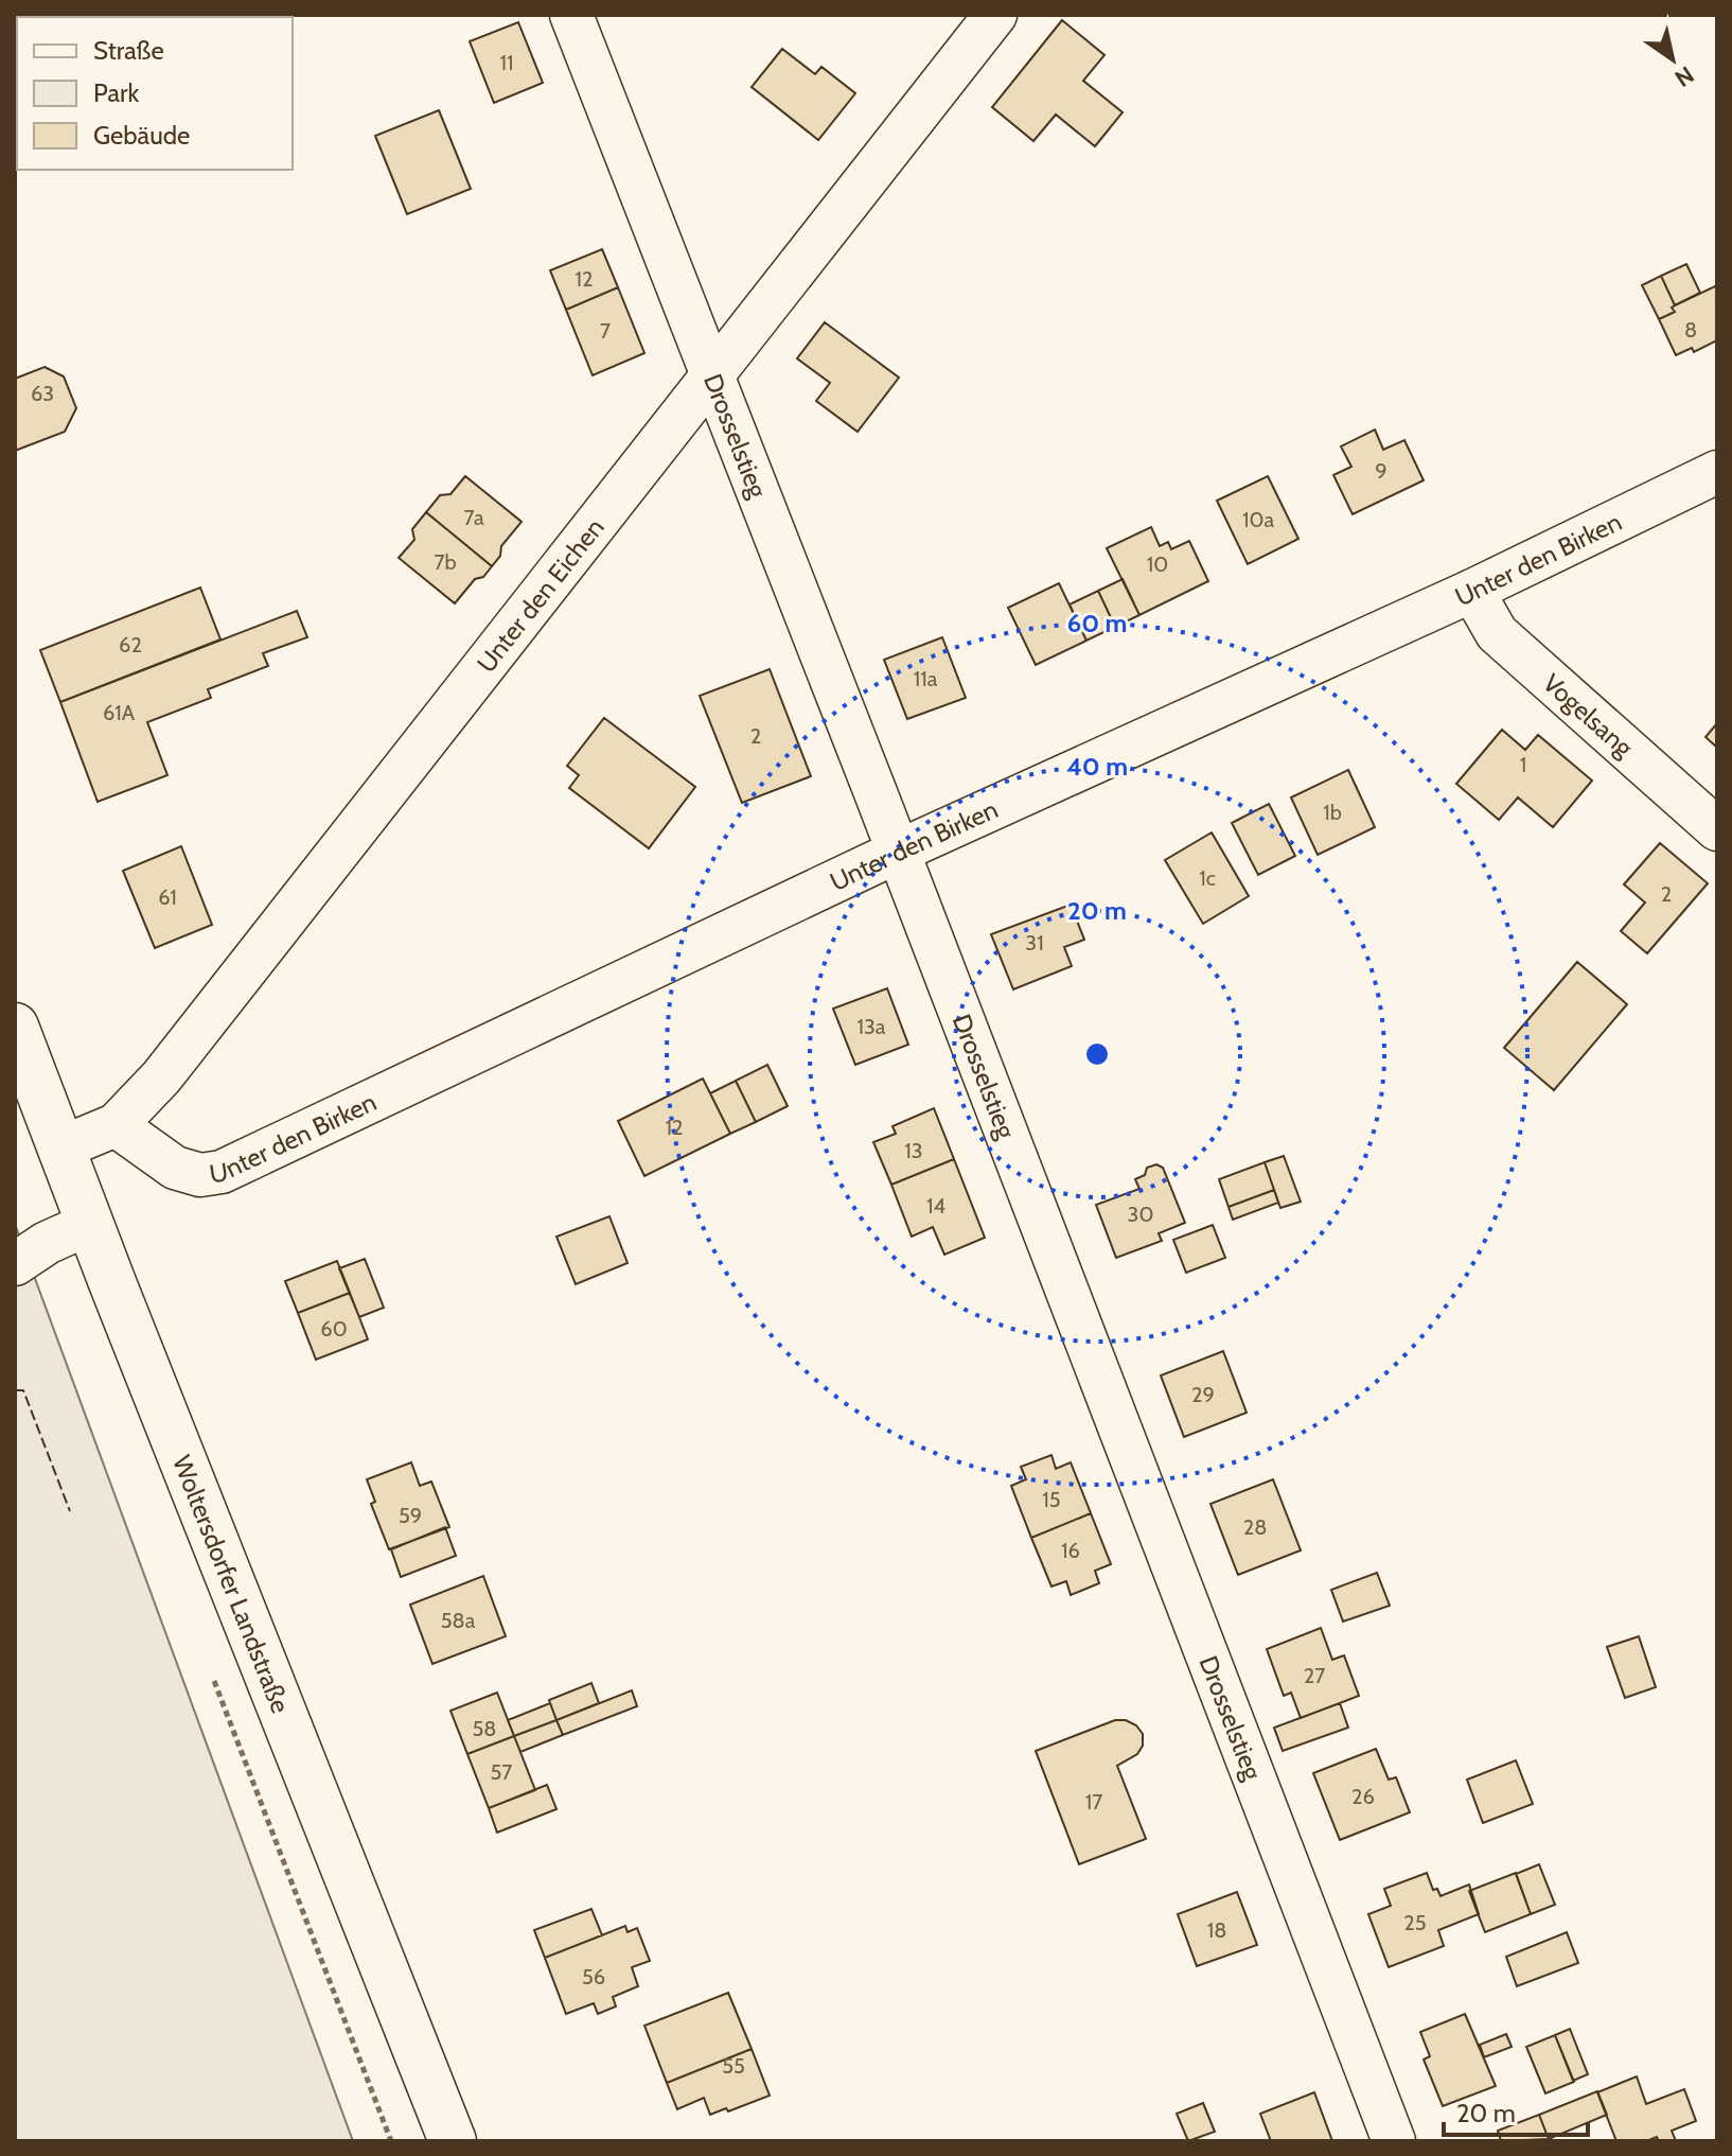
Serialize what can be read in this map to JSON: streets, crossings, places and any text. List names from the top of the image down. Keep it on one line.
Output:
{"streets":{"main road":["Woltersdorfer Landstraße"],"street":["Drosselstieg","Unter den Birken","Unter den Eichen","Vogelsang"]},"crossings":[["Drosselstieg","Unter den Birken"],["Drosselstieg","Unter den Eichen"],["Unter den Birken","Unter den Eichen"],["Unter den Birken","Vogelsang"],["Unter den Eichen","Woltersdorfer Landstraße"]],"house_numbers":["11","12","8","7","63","9","7a","10a","7b","10","62","11a","61A","2","1","1b","1c","2","61","31","13a","12","13","14","30","60","29","15","59","28","16","58a","27","58","57","26","17","25","18","56","55"],"legend":["Straße","Park","Gebäude"],"scale_bar":"20 m","north":"bottom right","rings":["60 m","40 m","20 m"]}
